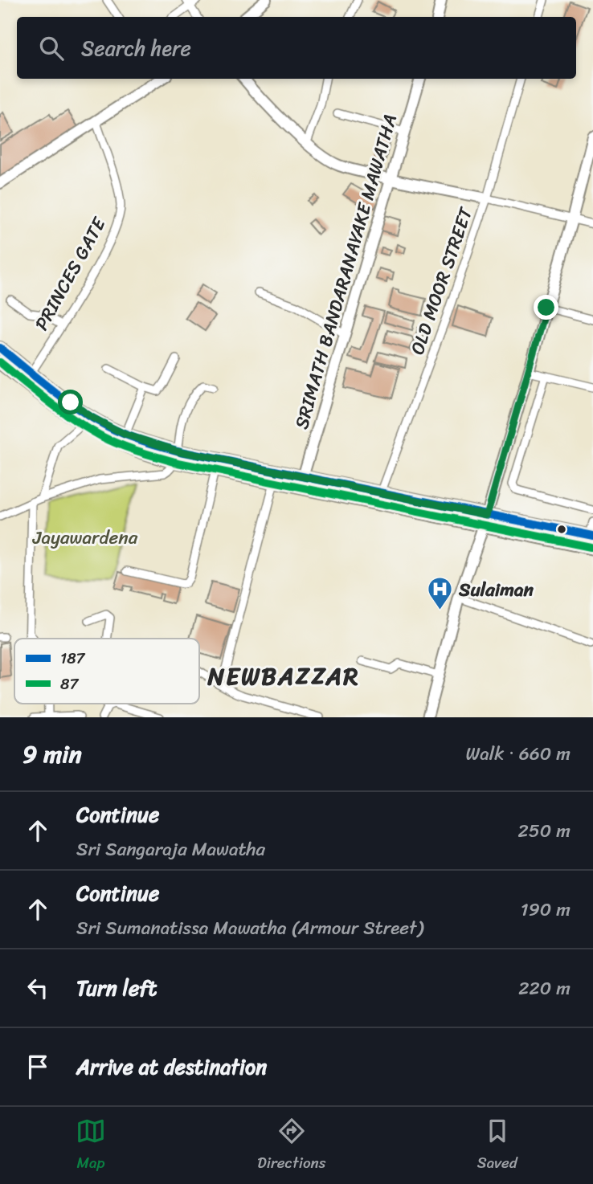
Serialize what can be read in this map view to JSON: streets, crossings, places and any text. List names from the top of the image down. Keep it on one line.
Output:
{"streets":{"street":["SRIMATH BANDARANAYAKE MAWATHA","PRINCES GATE","OLD MOOR STREET"]},"districts":["NEWBAZZAR"],"parks":["Jayawardena"],"places":{"hospital":["Sulaiman"]},"lines":["transit line 187","transit line 87"],"legend":["187","87"],"page":{"search":"Search here","heading":["9 min","Walk · 660 m"],"list":[["Continue","Sri Sangaraja Mawatha","250 m"],["Continue","Sri Sumanatissa Mawatha (Armour Street)","190 m"],["Turn left","220 m"],"Arrive at destination"],"nav":["Map","Directions","Saved"]}}
